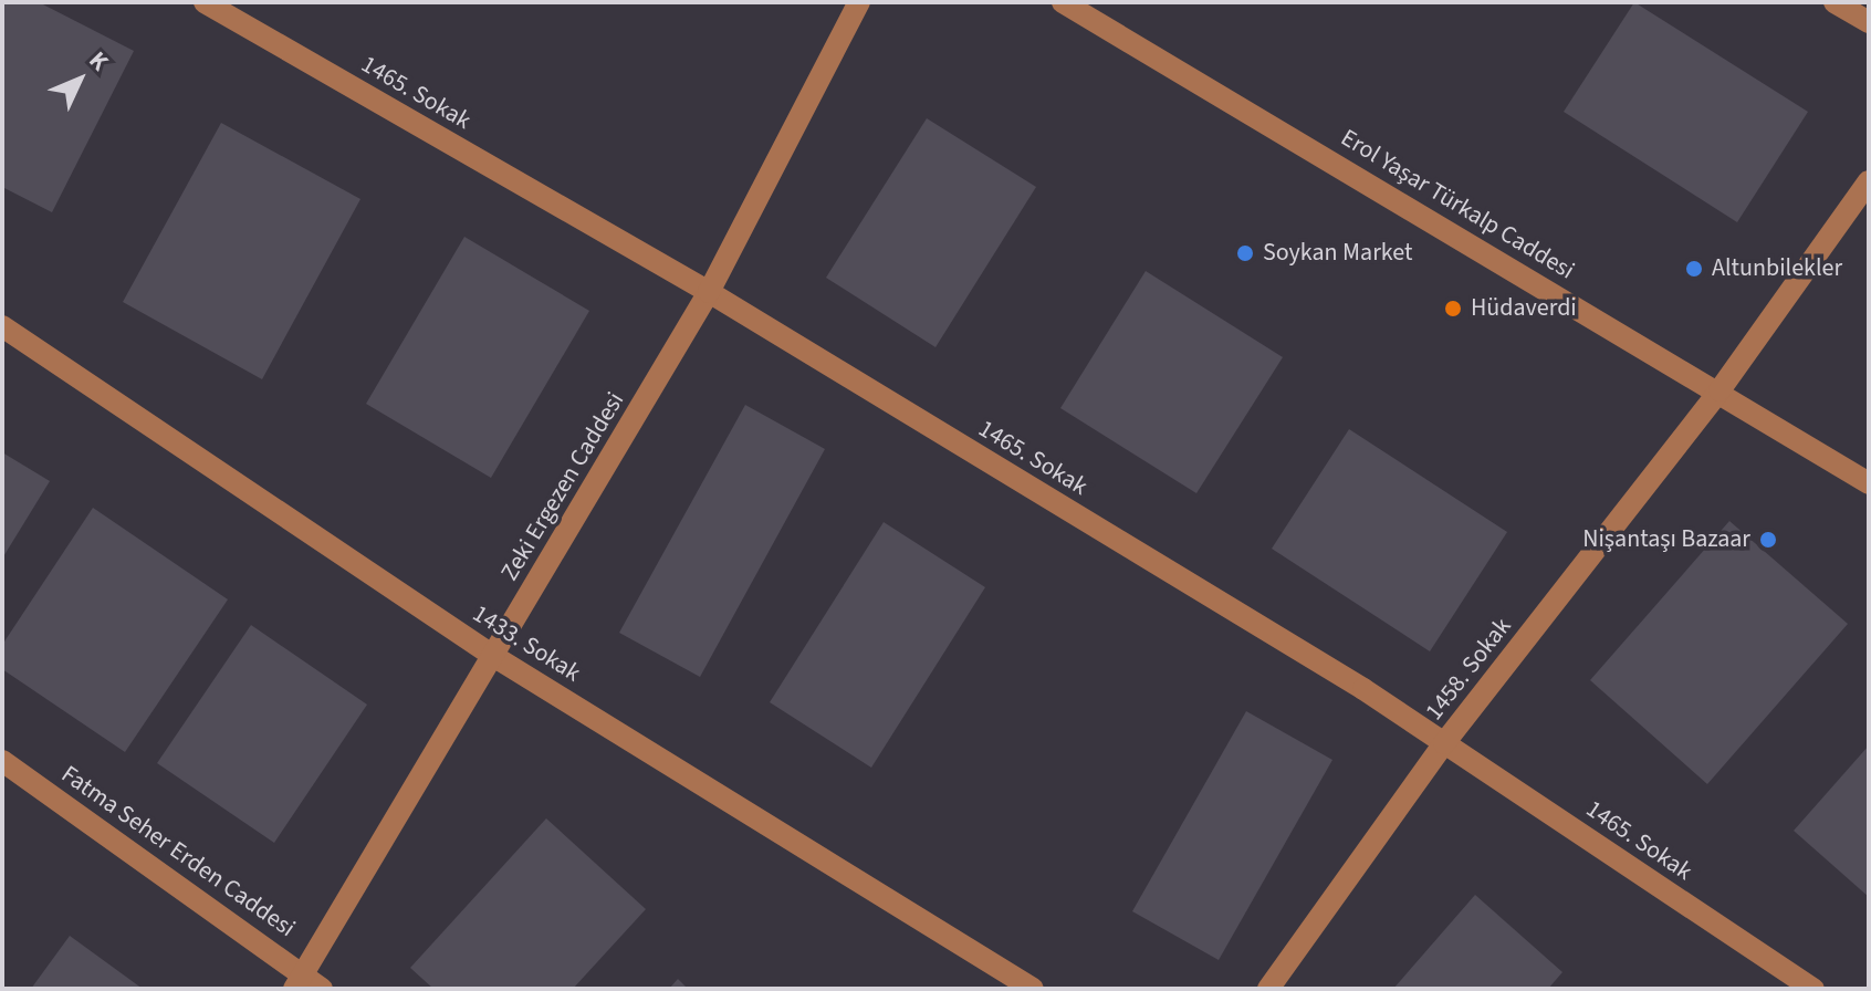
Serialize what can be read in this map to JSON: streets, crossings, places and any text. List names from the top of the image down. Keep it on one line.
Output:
{"streets":{"street":["1465. Sokak","Erol Yaşar Türkalp Caddesi","Zeki Ergezen Caddesi","1433. Sokak","1458. Sokak","Fatma Seher Erden Caddesi"]},"crossings":[["1465. Sokak","Zeki Ergezen Caddesi"],["1465. Sokak","1458. Sokak"],["Erol Yaşar Türkalp Caddesi","1458. Sokak"],["Zeki Ergezen Caddesi","1433. Sokak"],["Zeki Ergezen Caddesi","Fatma Seher Erden Caddesi"]],"places":["Soykan Market","Altunbilekler","Hüdaverdi","Nişantaşı Bazaar"],"north":"top right"}
